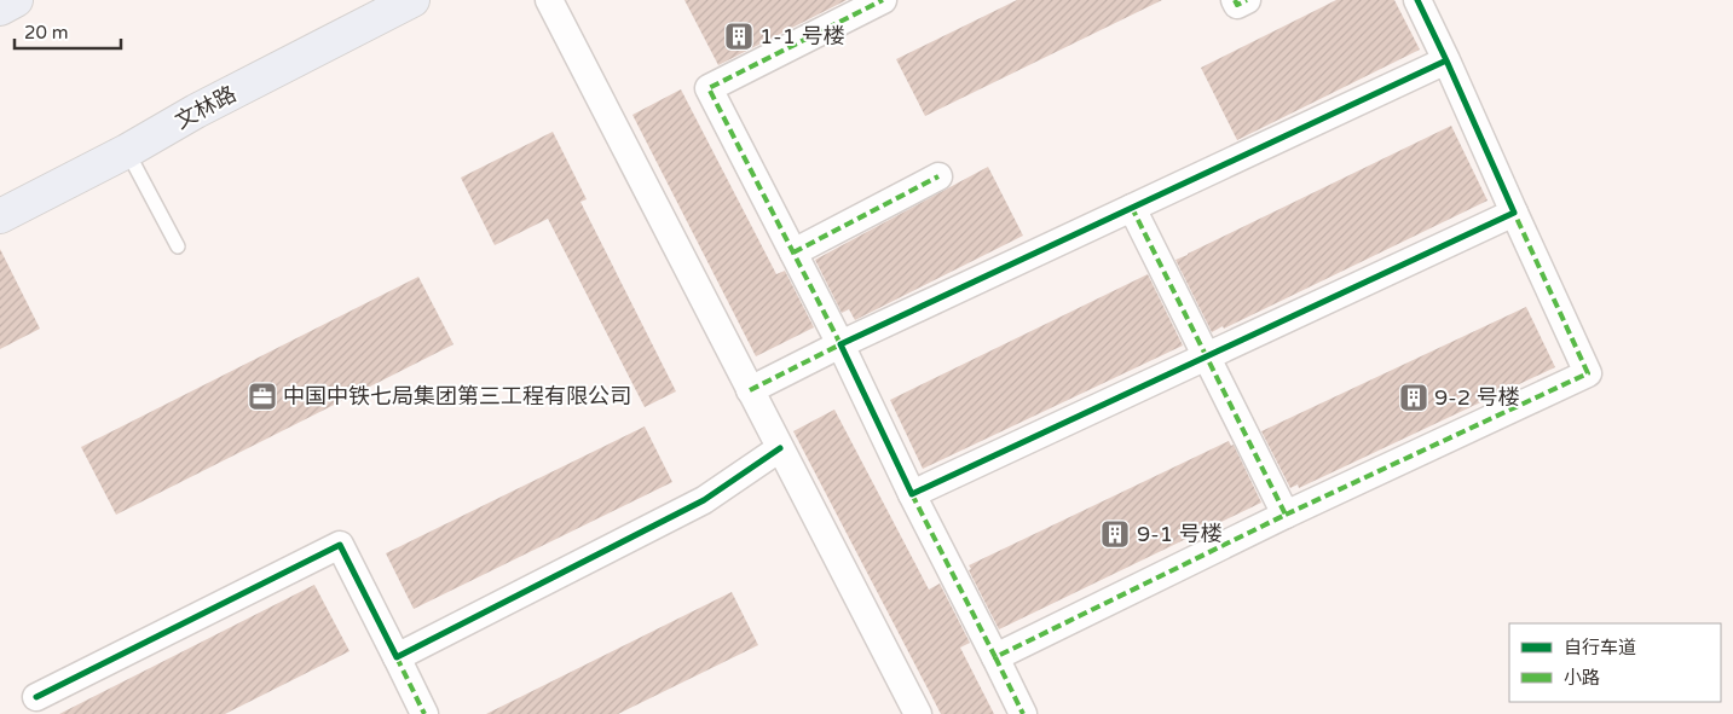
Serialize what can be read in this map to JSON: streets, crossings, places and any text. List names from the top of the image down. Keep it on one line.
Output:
{"streets":{"main road":["文林路"]},"places":{"building":["1-1 号楼","9-2 号楼","9-1 号楼"],"office":["中国中铁七局集团第三工程有限公司"]},"legend":["自行车道","小路"],"scale_bar":"20 m"}
